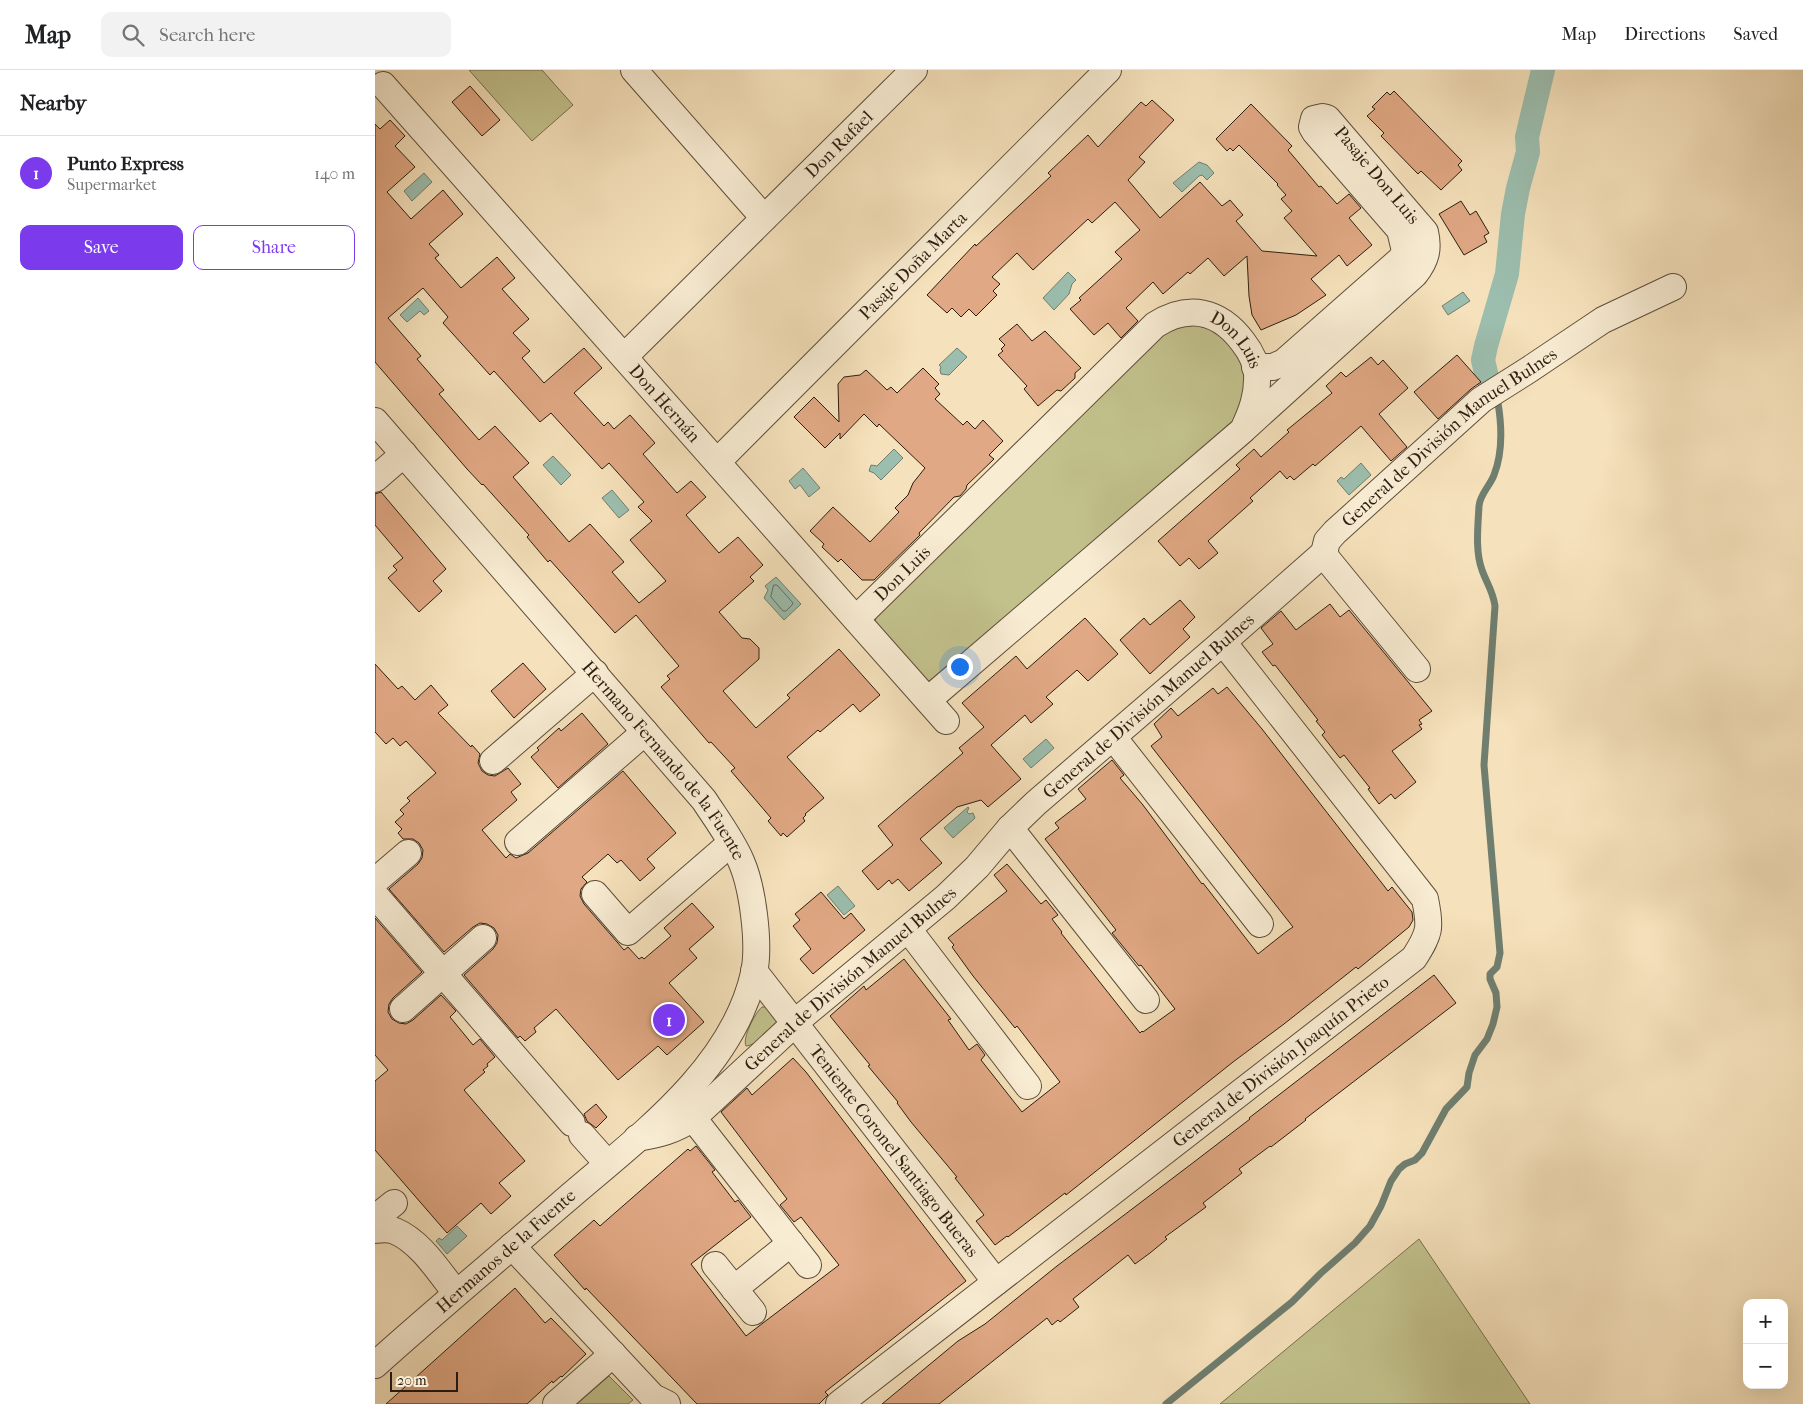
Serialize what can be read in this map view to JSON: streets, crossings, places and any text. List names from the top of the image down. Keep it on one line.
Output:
{"streets":{"street":["Don Rafael","Pasaje Don Luis","Pasaje Doña Marta","Don Luis","Don Hernán","General de División Manuel Bulnes","Hermano Fernando de la Fuente","General de División Joaquín Prieto","Teniente Coronel Santiago Bueras","Hermanos de la Fuente"]},"crossings":[["Don Rafael","Don Hernán"],["Pasaje Don Luis","Don Luis"],["Pasaje Doña Marta","Don Hernán"],["Don Luis","Don Hernán"],["General de División Manuel Bulnes","Hermano Fernando de la Fuente"],["General de División Manuel Bulnes","General de División Joaquín Prieto"],["General de División Manuel Bulnes","Teniente Coronel Santiago Bueras"],["General de División Manuel Bulnes","Hermanos de la Fuente"],["Hermano Fernando de la Fuente","Teniente Coronel Santiago Bueras"],["Hermano Fernando de la Fuente","Hermanos de la Fuente"],["General de División Joaquín Prieto","Teniente Coronel Santiago Bueras"]],"scale_bar":"20 m","page":{"header":"Map","search":"Search here","nav":["Map","Directions","Saved"],"heading":"Nearby","list":[{"mark":"1","name":"Punto Express","note":"Supermarket","value":"140 m"}],"buttons":["Save","Share"],"pins":"1","map_buttons":["+","−"],"scale":"20 m"}}
